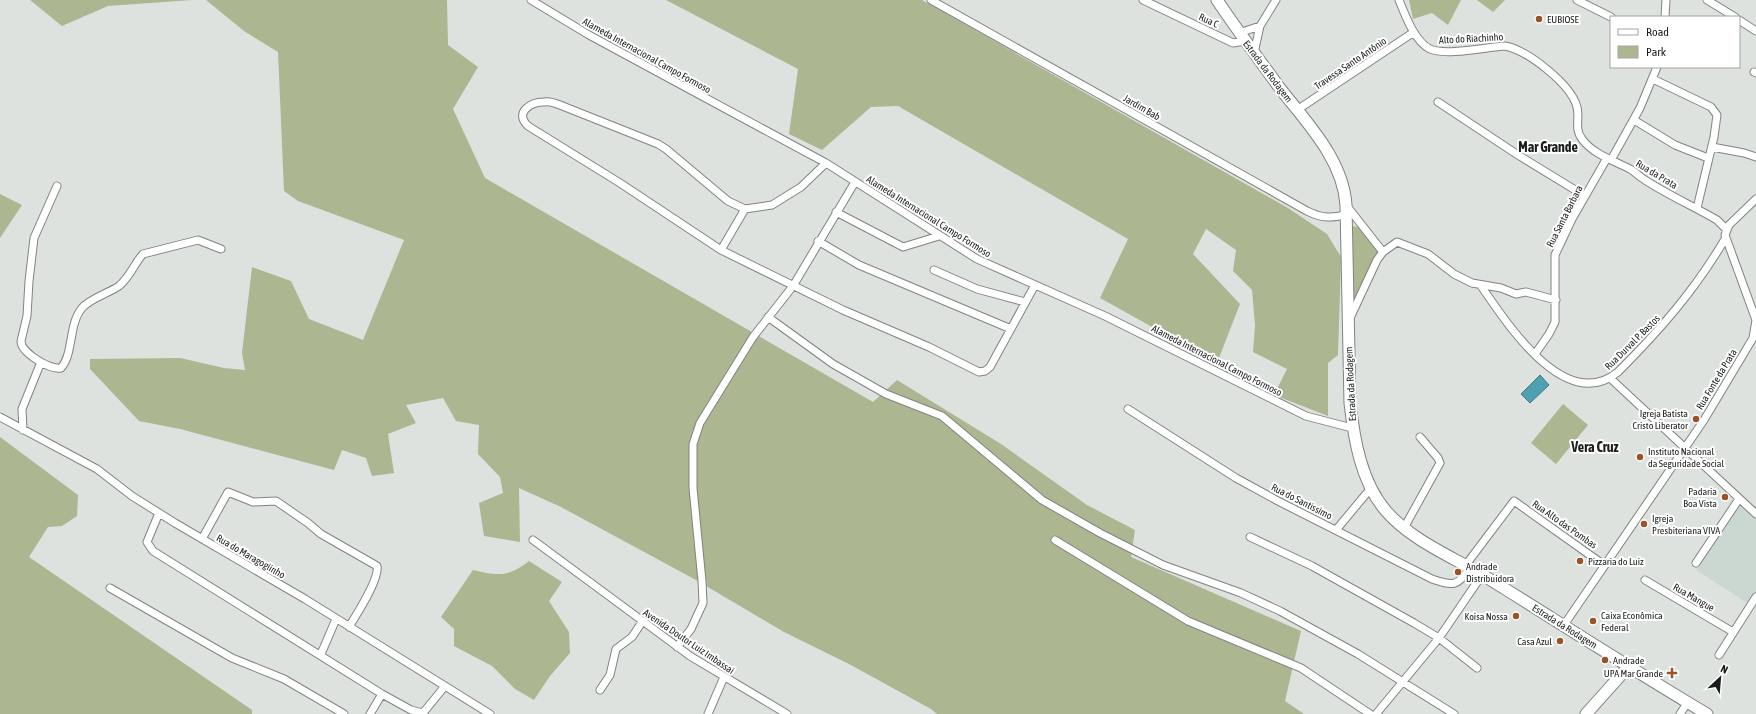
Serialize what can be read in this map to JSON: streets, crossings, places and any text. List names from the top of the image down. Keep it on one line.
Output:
{"streets":{"main road":["Estrada da Rodagem"],"street":["Rua C","Alto do Riachinho","Alameda Internacional Campo Formoso","Travessa Santo Antônio","Jardim Bab","Rua da Prata","Rua Santa Barbara","Rua Durval P. Bastos","Rua Fonte da Prata","Rua do Santissimo","Rua Alto das Pombas","Rua do Maragogiinho","Rua Mangue","Avenida Doutor Luiz Imbassai"]},"crossings":[["Rua C","Estrada da Rodagem"],["Alto do Riachinho","Travessa Santo Antônio"],["Alto do Riachinho","Rua da Prata"],["Alto do Riachinho","Rua Santa Barbara"],["Alameda Internacional Campo Formoso","Estrada da Rodagem"],["Travessa Santo Antônio","Estrada da Rodagem"],["Estrada da Rodagem","Jardim Bab"],["Estrada da Rodagem","Rua Fonte da Prata"],["Estrada da Rodagem","Rua do Santissimo"],["Rua da Prata","Rua Santa Barbara"],["Rua Santa Barbara","Rua Durval P. Bastos"],["Rua Durval P. Bastos","Rua Fonte da Prata"],["Rua Fonte da Prata","Rua Alto das Pombas"],["Rua do Santissimo","Rua Alto das Pombas"]],"districts":["Mar Grande","Vera Cruz"],"places":{"other":["EUBIOSE","Igreja Batista Cristo Liberator","Instituto Nacional da Seguridade Social","Padaria Boa Vista","Igreja Presbiteriana VIVA","Pizzaria do Luiz","Andrade Distribuidora","Koisa Nossa","Caixa Econômica Federal","Casa Azul","Andrade"],"health":["UPA Mar Grande"]},"legend":["Road","Park"],"north":"top right"}
